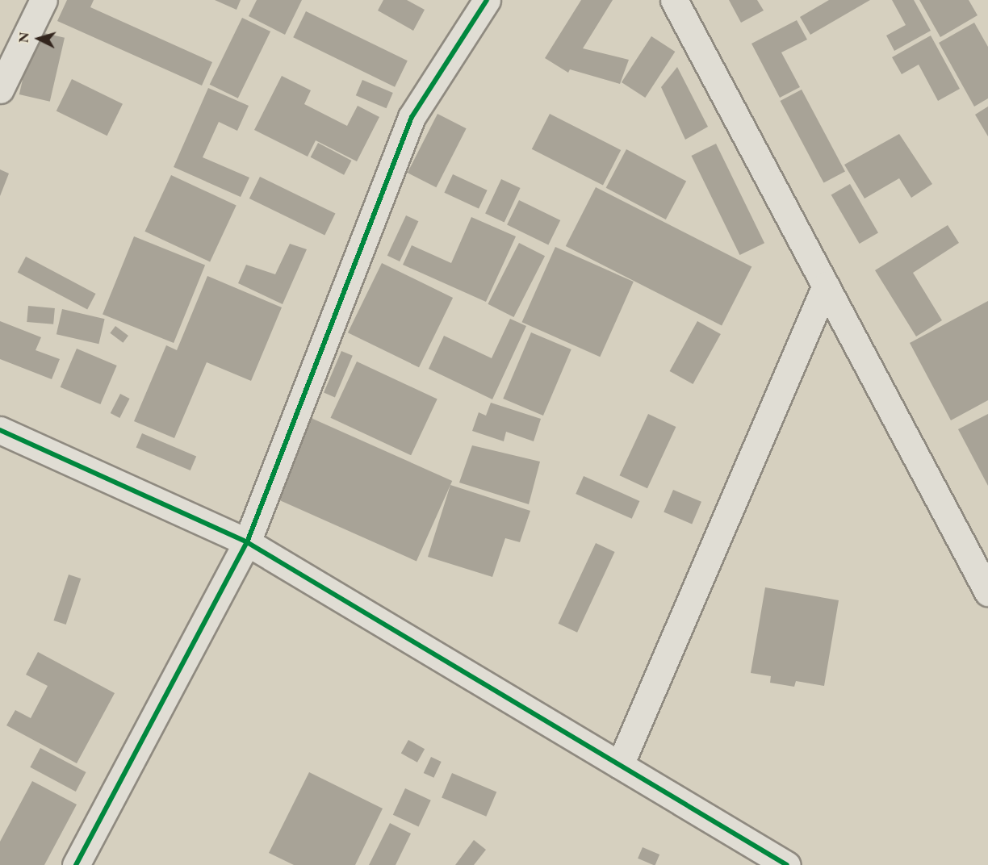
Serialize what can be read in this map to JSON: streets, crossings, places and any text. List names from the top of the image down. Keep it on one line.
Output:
{"north":"left"}
